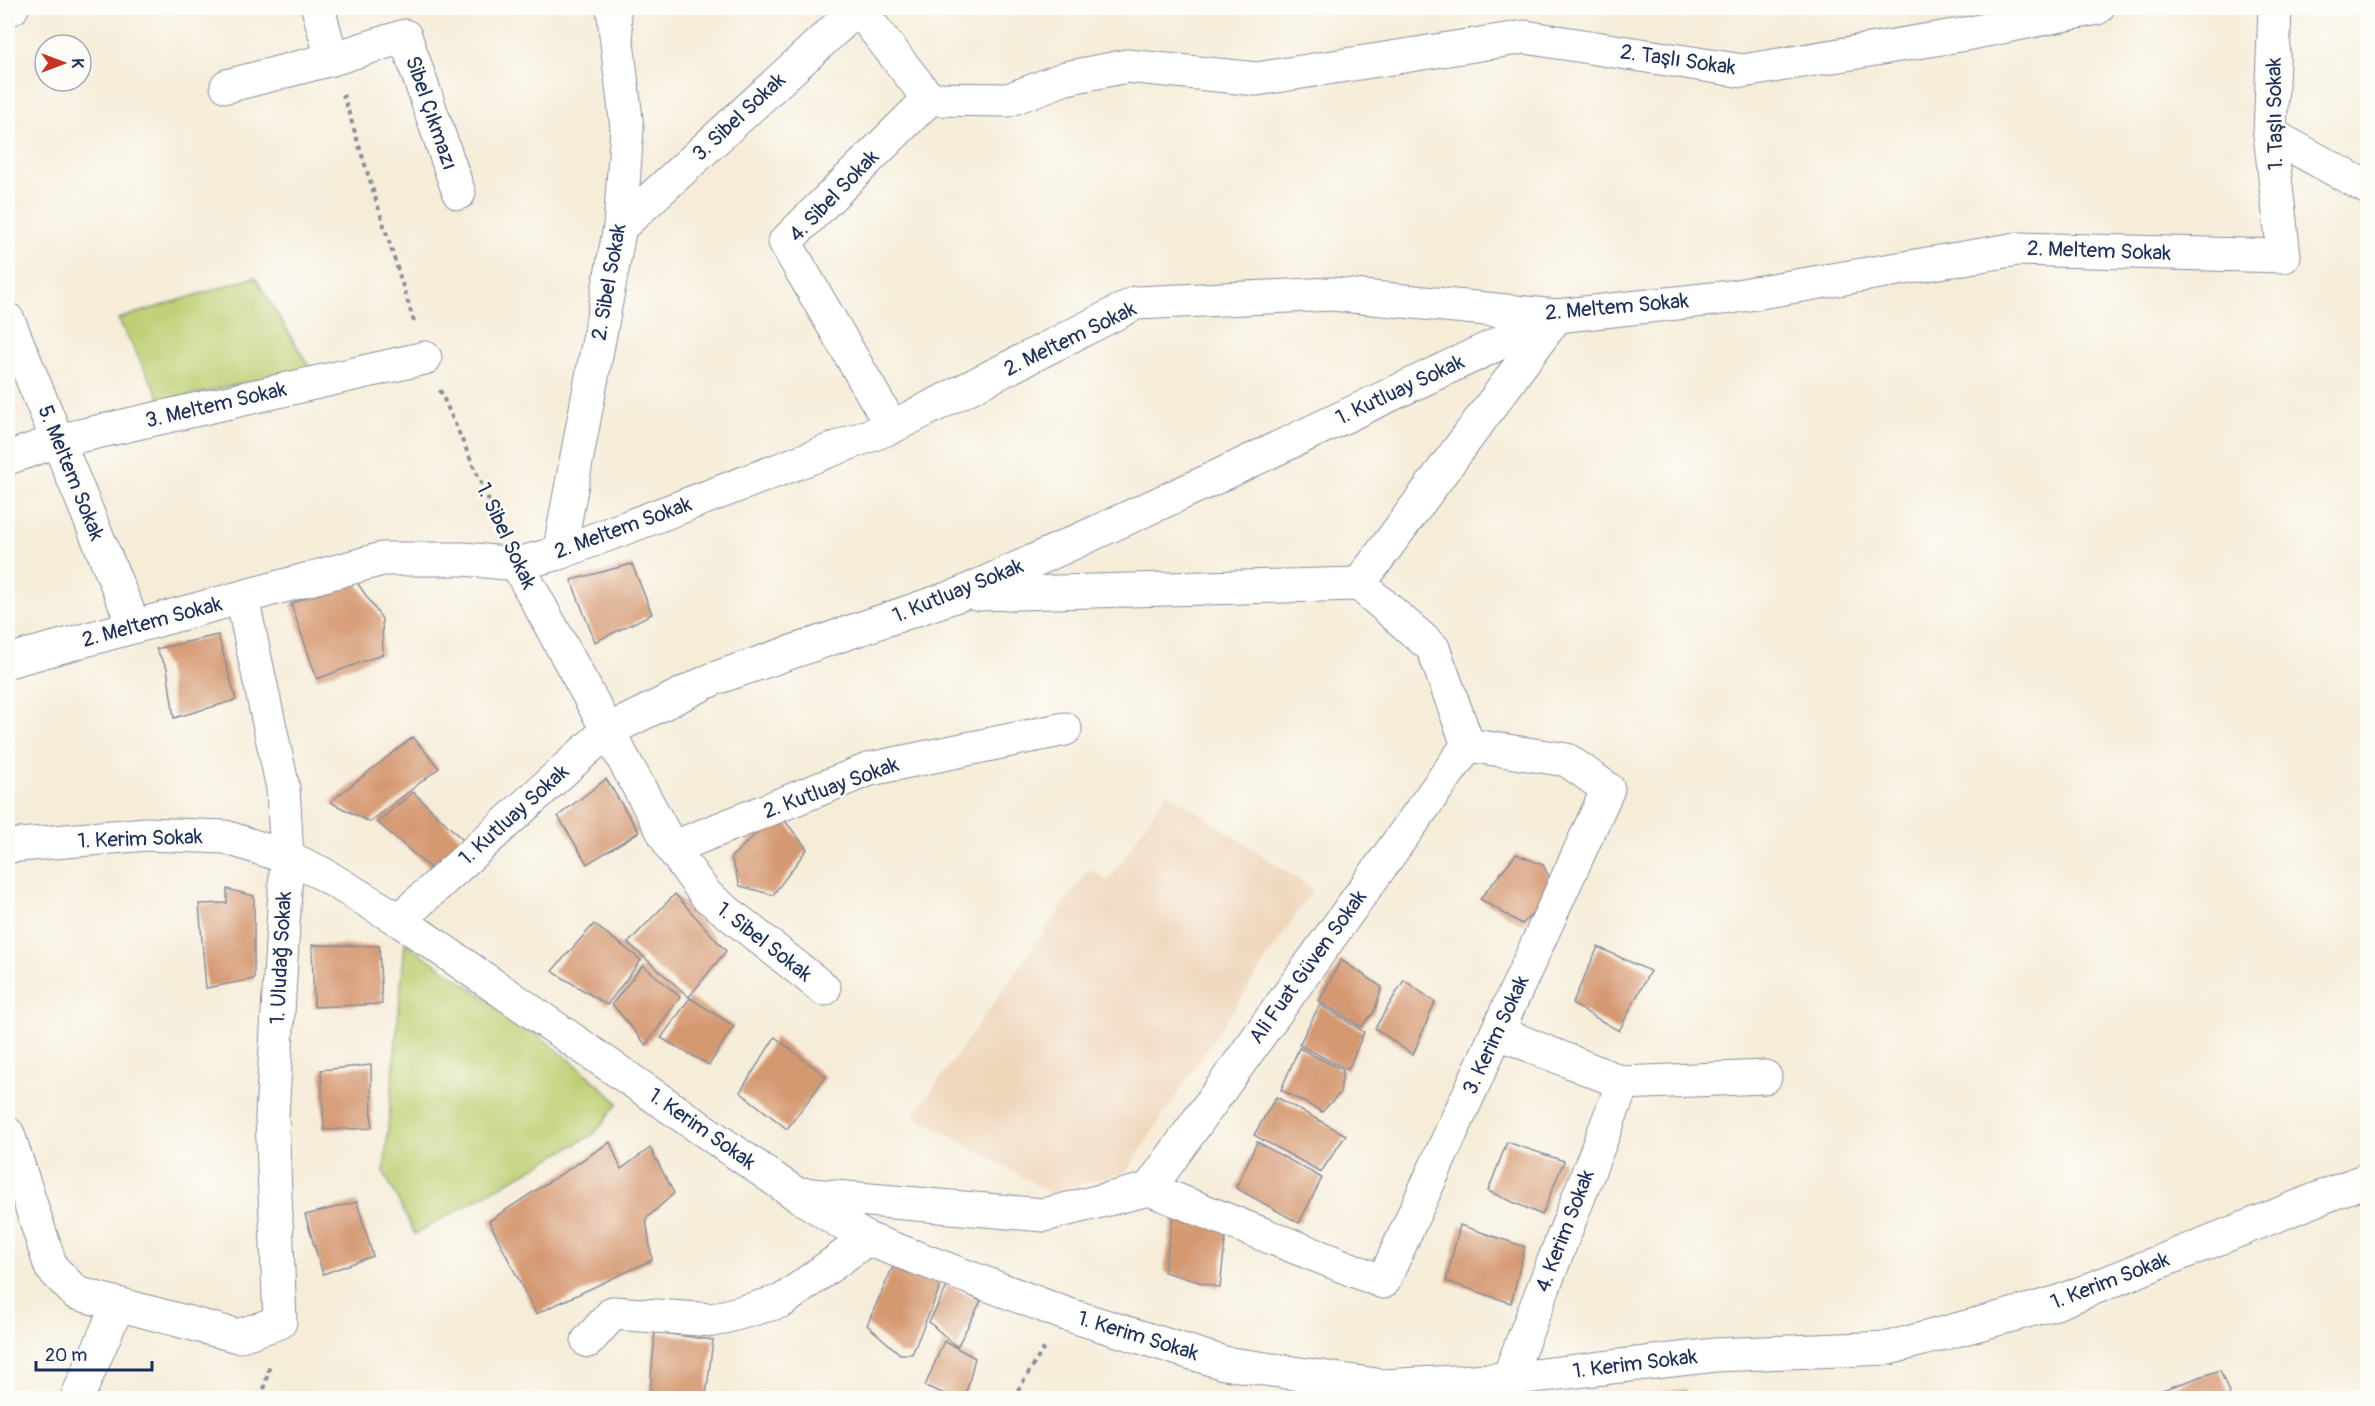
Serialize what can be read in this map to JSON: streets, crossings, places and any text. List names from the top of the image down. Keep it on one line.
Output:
{"streets":{"street":["2. Taşlı Sokak","Sibel Çıkmazı","1. Taşlı Sokak","3. Sibel Sokak","4. Sibel Sokak","2. Meltem Sokak","2. Sibel Sokak","1. Kutluay Sokak","3. Meltem Sokak","5. Meltem Sokak","1. Sibel Sokak","2. Kutluay Sokak","1. Kerim Sokak","1. Uludağ Sokak","Ali Fuat Güven Sokak","3. Kerim Sokak","4. Kerim Sokak"]},"crossings":[["2. Taşlı Sokak","4. Sibel Sokak"],["Sibel Çıkmazı","1. Sibel Sokak"],["1. Taşlı Sokak","2. Meltem Sokak"],["3. Sibel Sokak","2. Sibel Sokak"],["4. Sibel Sokak","2. Meltem Sokak"],["2. Meltem Sokak","2. Sibel Sokak"],["2. Meltem Sokak","1. Kutluay Sokak"],["2. Meltem Sokak","5. Meltem Sokak"],["2. Meltem Sokak","1. Sibel Sokak"],["2. Meltem Sokak","1. Uludağ Sokak"],["1. Kutluay Sokak","1. Sibel Sokak"],["1. Kutluay Sokak","1. Kerim Sokak"],["3. Meltem Sokak","5. Meltem Sokak"],["3. Meltem Sokak","1. Sibel Sokak"],["1. Sibel Sokak","2. Kutluay Sokak"],["1. Kerim Sokak","1. Uludağ Sokak"],["1. Kerim Sokak","4. Kerim Sokak"],["Ali Fuat Güven Sokak","3. Kerim Sokak"]],"scale_bar":"20 m","north":"right"}
